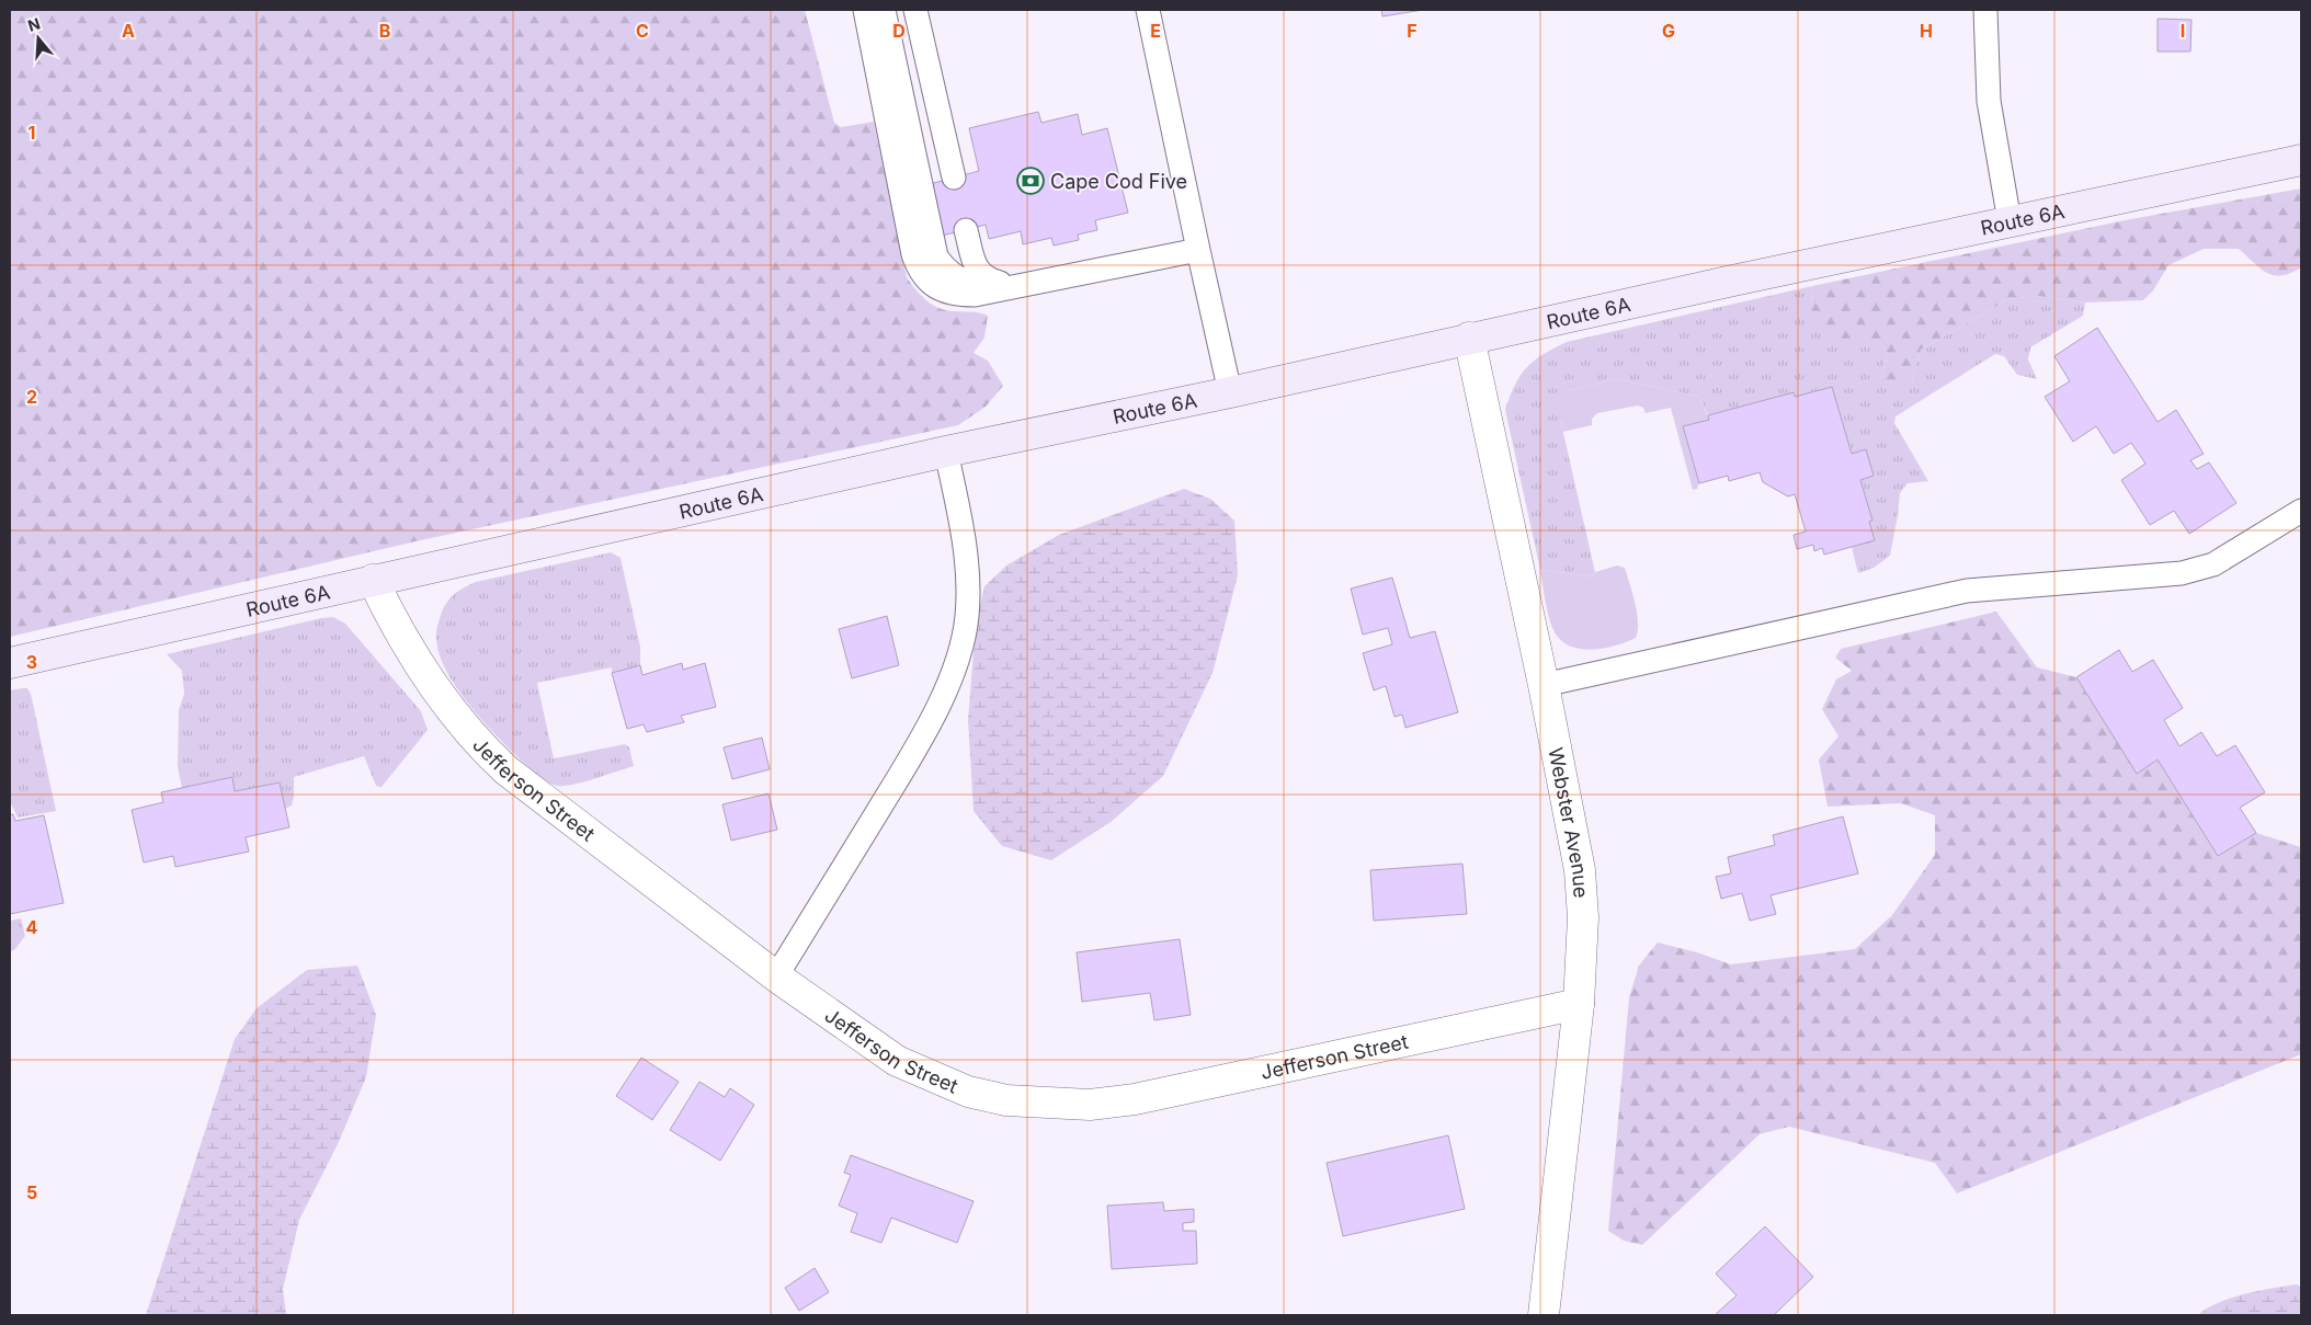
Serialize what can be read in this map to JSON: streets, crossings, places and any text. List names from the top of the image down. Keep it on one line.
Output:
{"streets":{"main road":["Route 6A"],"street":["Jefferson Street","Webster Avenue"]},"crossings":[["Route 6A","Jefferson Street"],["Route 6A","Webster Avenue"],["Jefferson Street","Webster Avenue"]],"places":{"bank":["Cape Cod Five"]},"north":"top","grid":{"columns":["A","B","C","D","E","F","G","H","I"],"rows":["1","2","3","4","5"]}}
